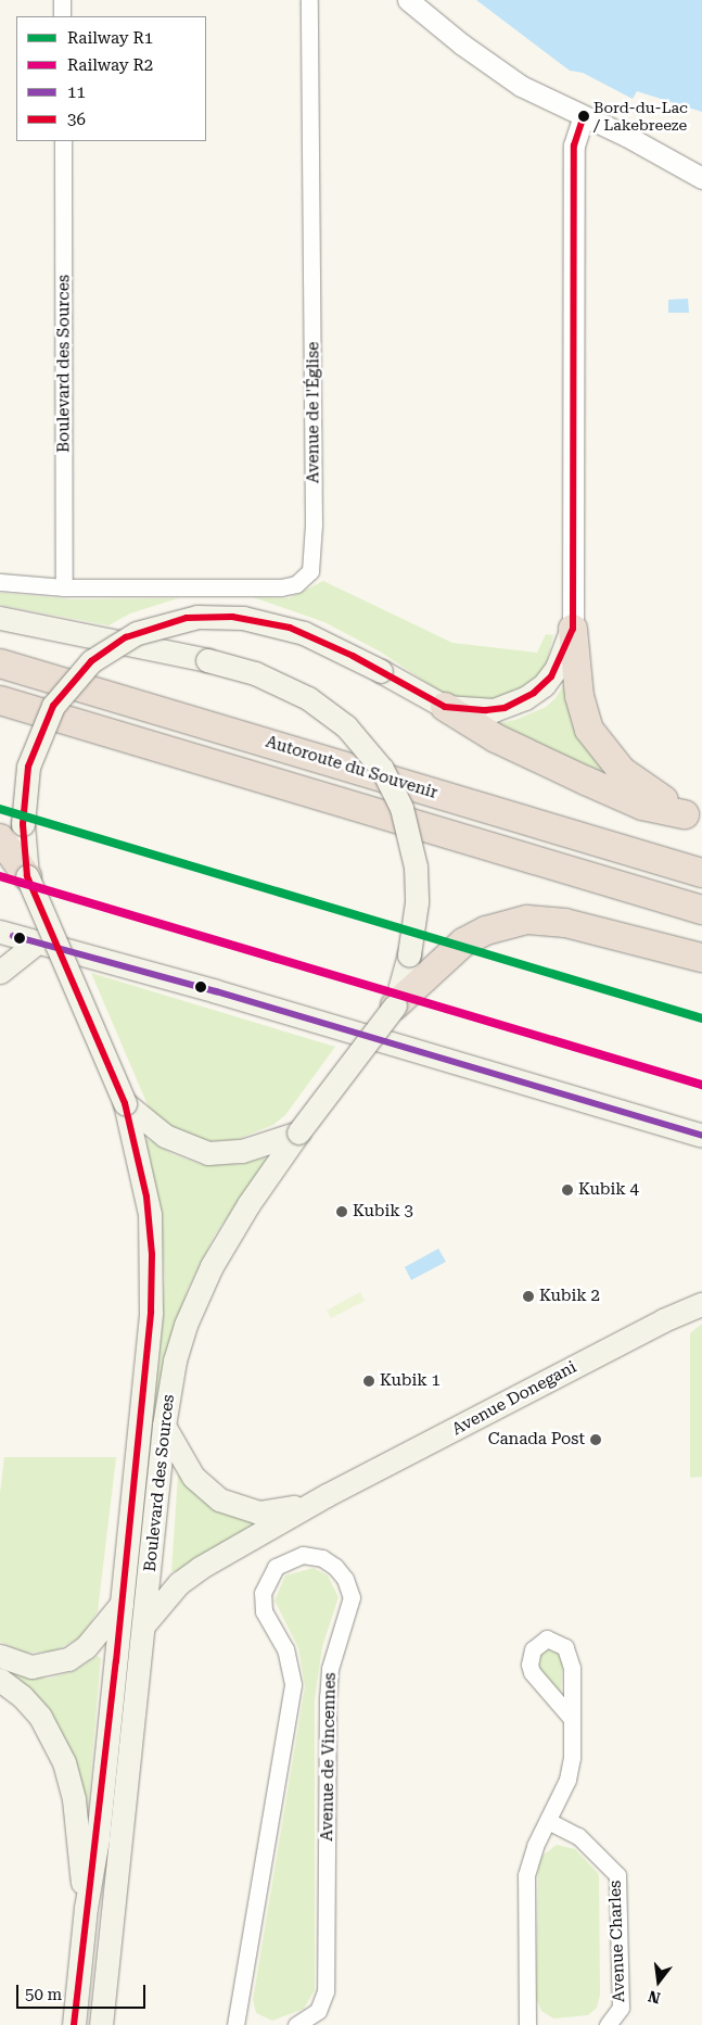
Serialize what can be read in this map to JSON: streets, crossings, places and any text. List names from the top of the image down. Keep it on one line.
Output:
{"streets":{"highway":["Autoroute du Souvenir"],"main road":["Boulevard des Sources","Avenue Donegani"],"street":["Avenue de l'Église","Avenue de Vincennes","Avenue Charles"]},"crossings":[["Boulevard des Sources","Avenue de l'Église"]],"places":["Bord-du-Lac / Lakebreeze","Kubik 4","Kubik 3","Kubik 2","Kubik 1","Canada Post"],"lines":["transit line 36","rail line R1","rail line R2","transit line 11"],"legend":["Railway R1","Railway R2","11","36"],"scale_bar":"50 m","north":"bottom"}
